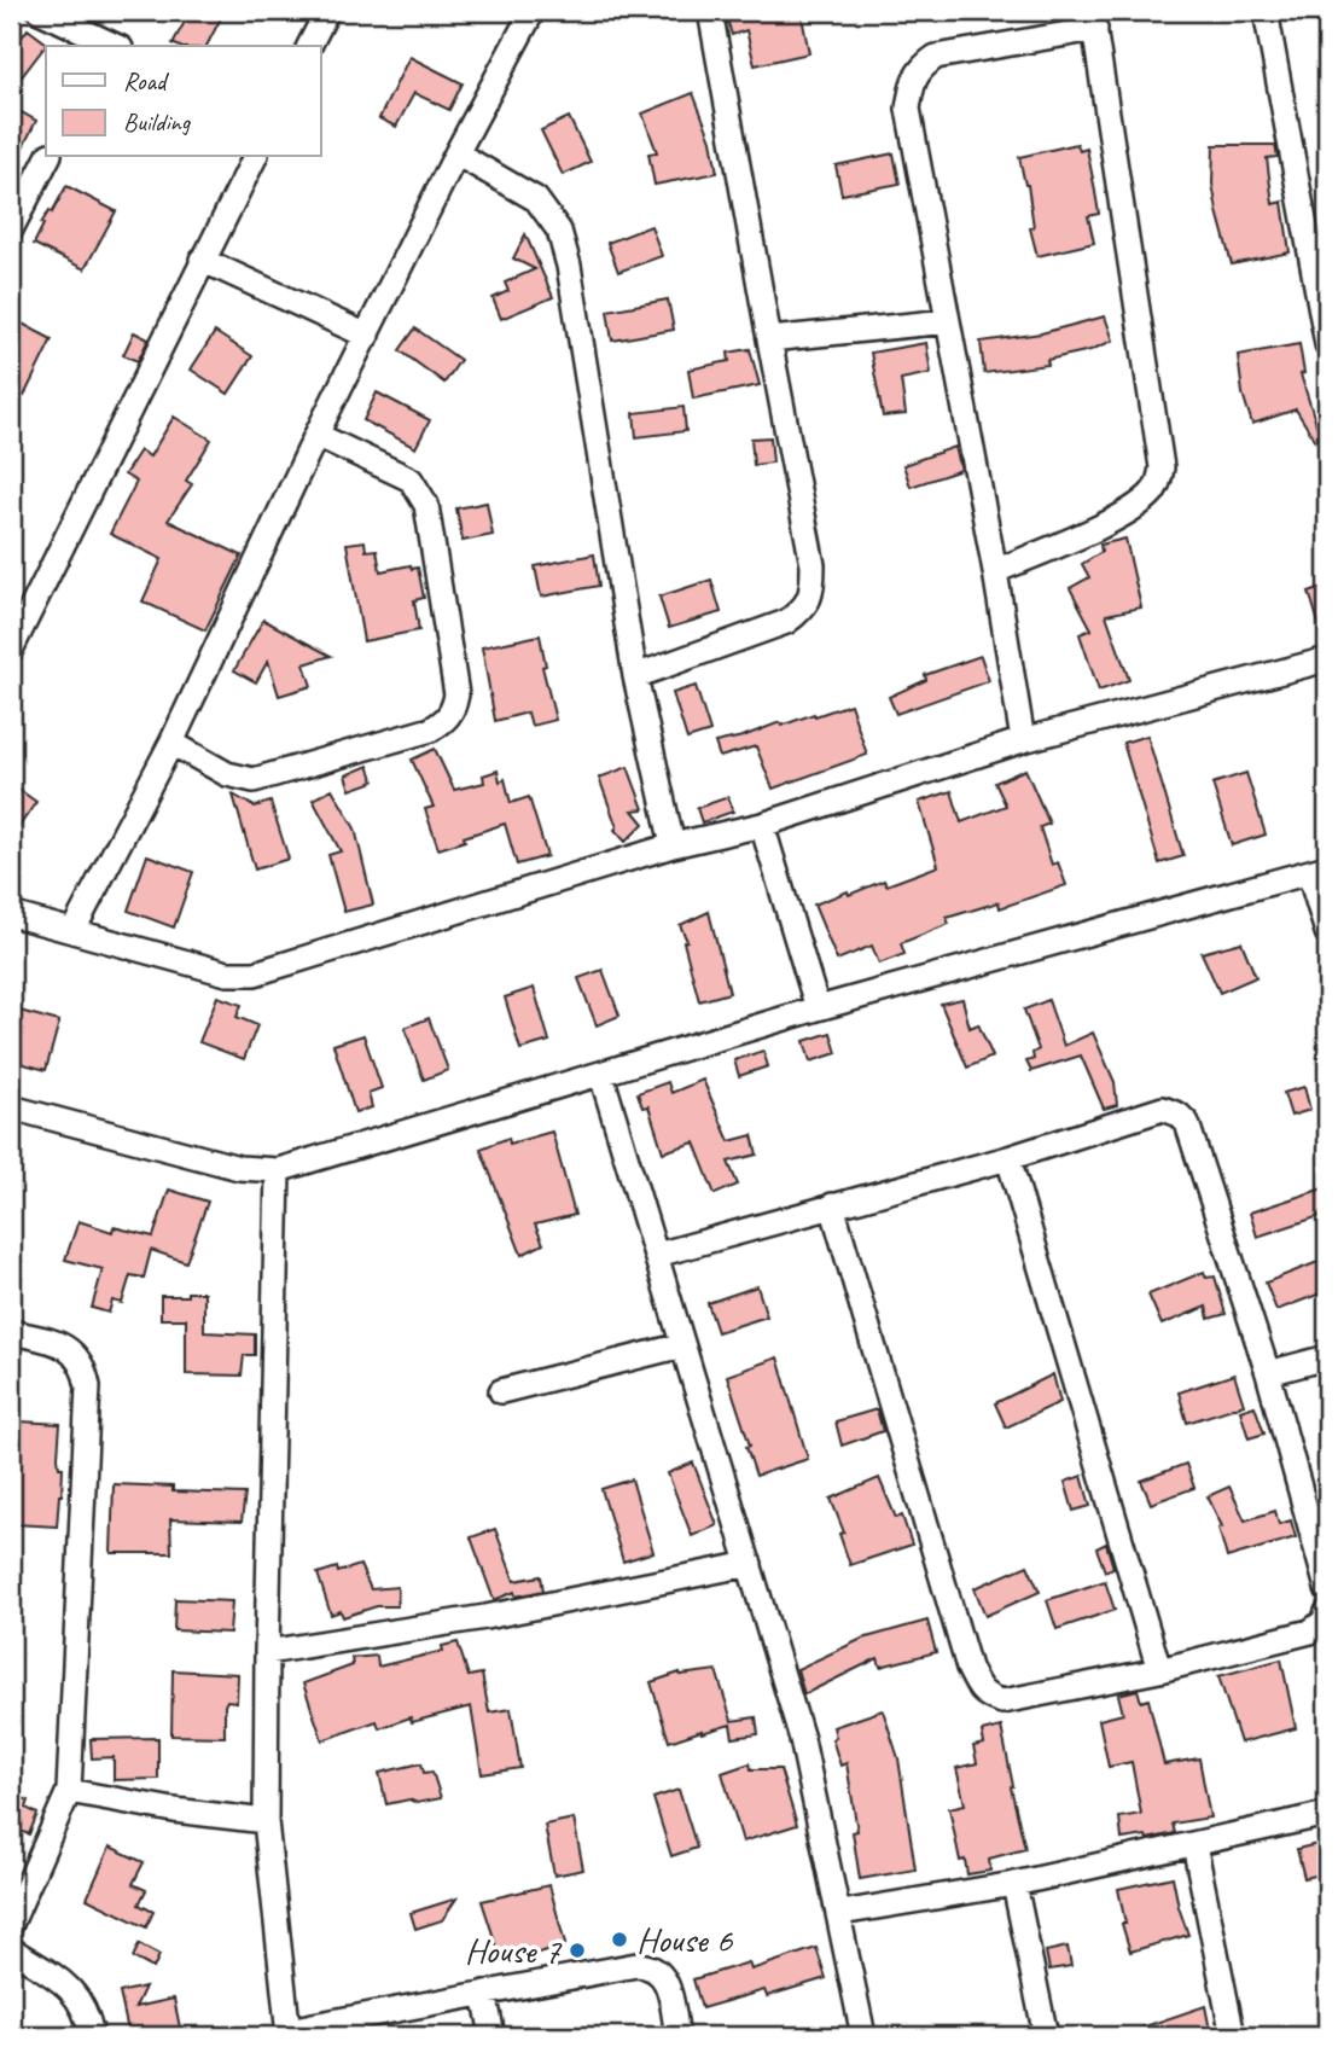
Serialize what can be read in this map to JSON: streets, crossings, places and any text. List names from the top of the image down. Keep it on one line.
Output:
{"places":["House 6","House 7"],"legend":["Road","Building"]}
